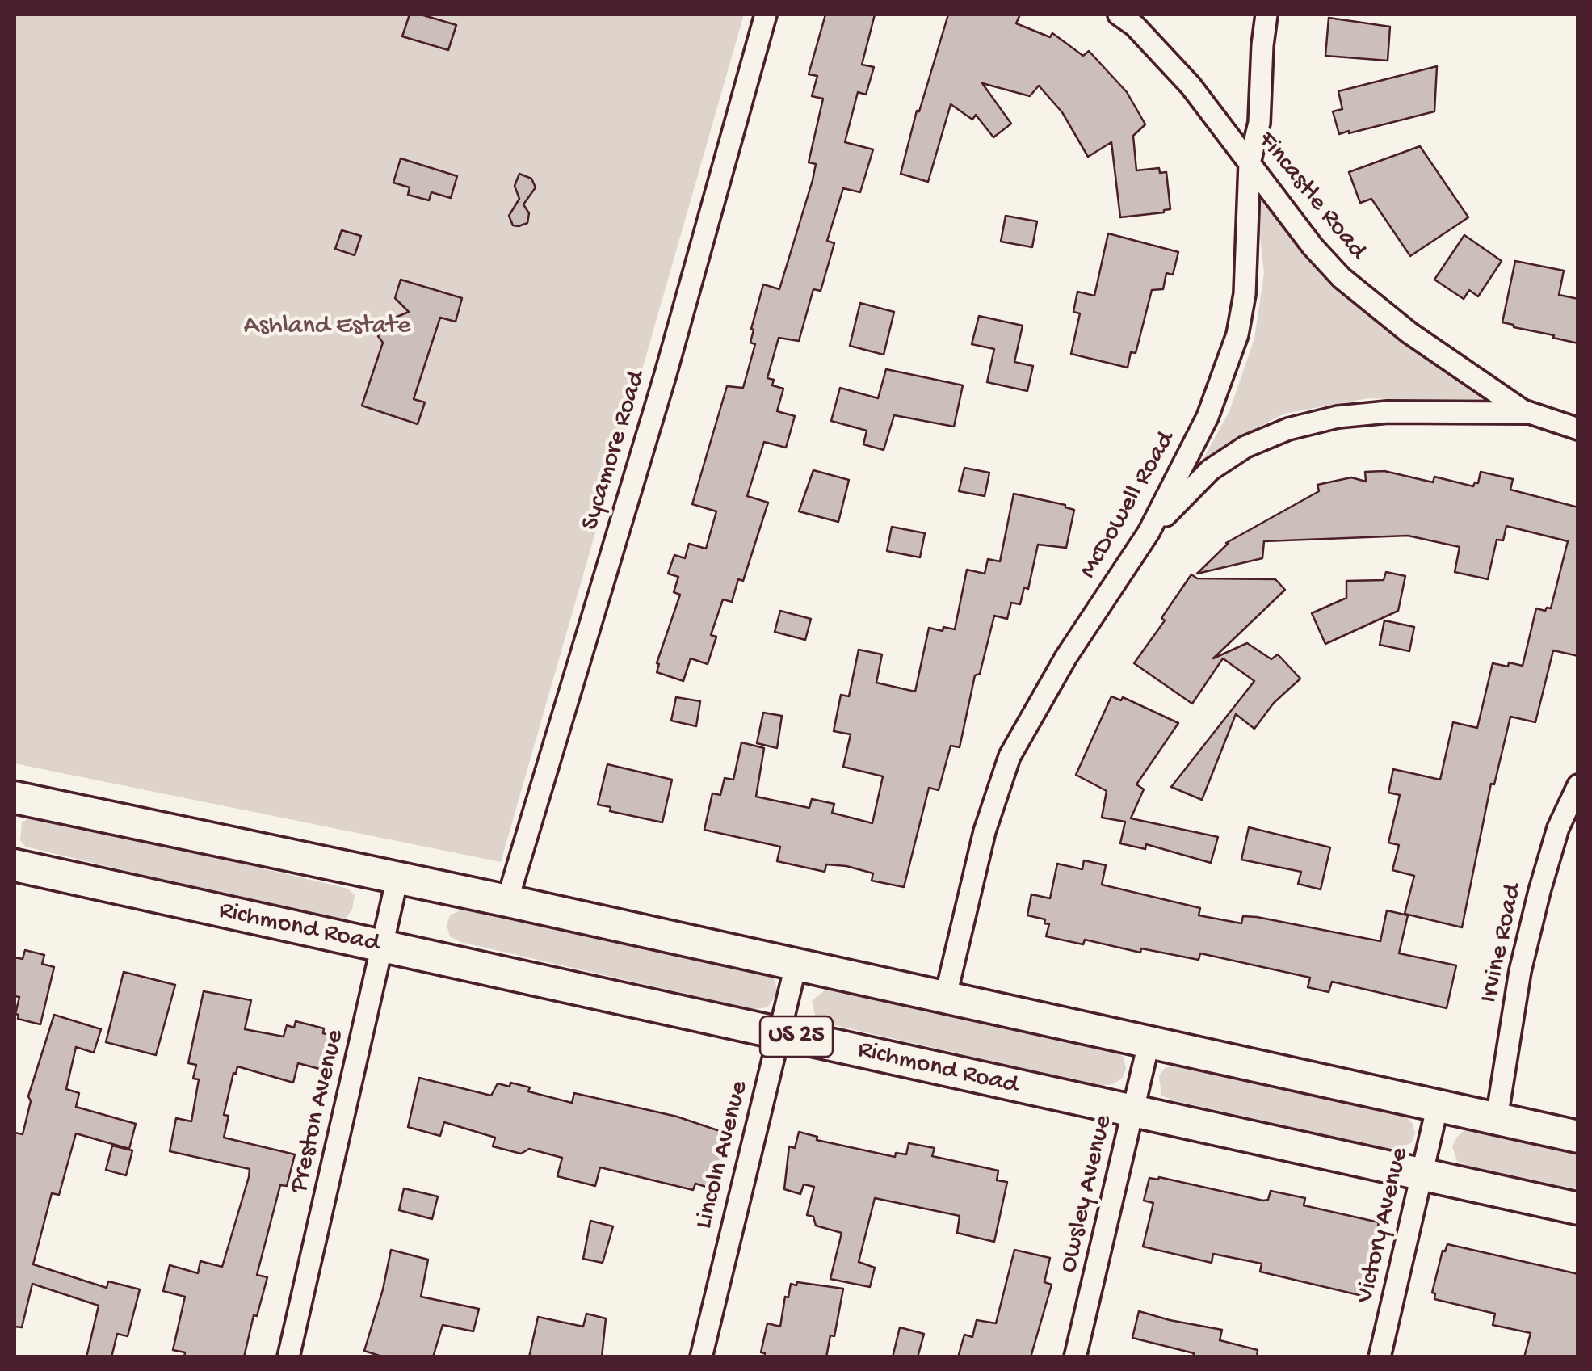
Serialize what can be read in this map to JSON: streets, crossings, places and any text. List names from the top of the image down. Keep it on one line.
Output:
{"streets":{"main road":["Richmond Road","US 25"],"street":["Fincastle Road","Sycamore Road","McDowell Road","Irvine Road","Preston Avenue","Lincoln Avenue","Owsley Avenue","Victory Avenue"]},"crossings":[["Fincastle Road","McDowell Road"],["Richmond Road","Preston Avenue"],["Richmond Road","Lincoln Avenue"],["Richmond Road","Owsley Avenue"],["Richmond Road","Victory Avenue"]],"parks":["Ashland Estate"]}
